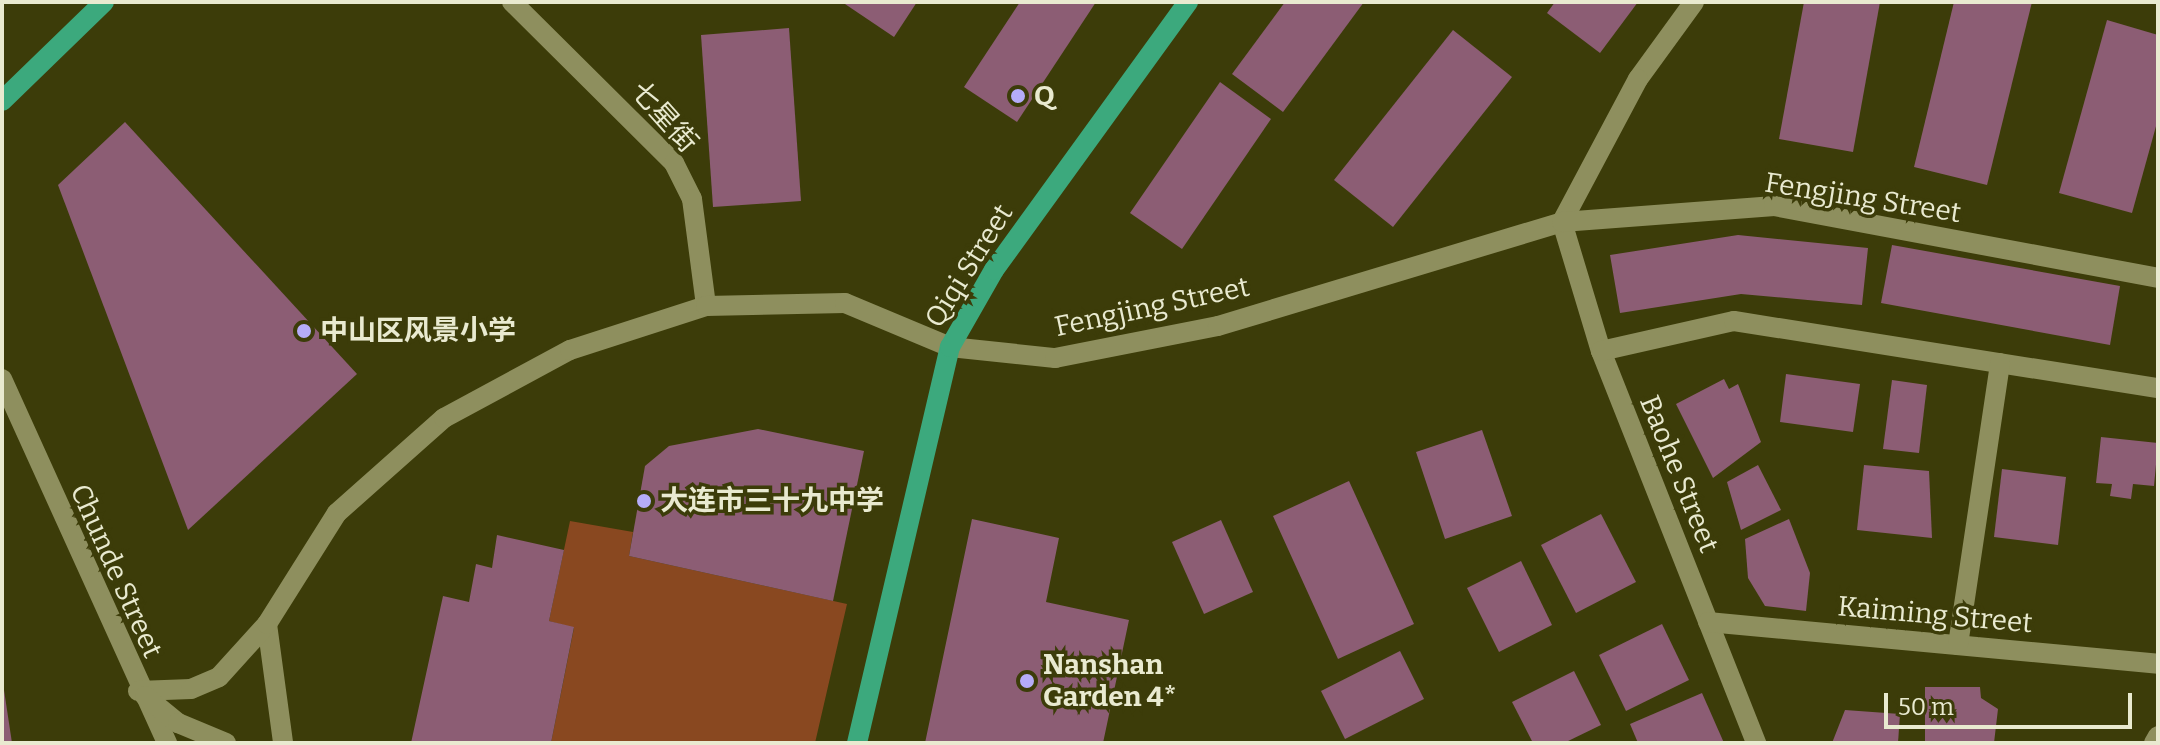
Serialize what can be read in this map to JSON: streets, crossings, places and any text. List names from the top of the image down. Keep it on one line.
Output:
{"streets":{"main road":["Qiqi Street"],"street":["七星街","Fengjing Street","Baohe Street","Chunde Street","Kaiming Street"]},"crossings":[["七星街","Fengjing Street"],["Fengjing Street","Qiqi Street"],["Fengjing Street","Baohe Street"],["Fengjing Street","Chunde Street"],["Baohe Street","Kaiming Street"]],"places":["Q","中山区风景小学","大连市三十九中学","Nanshan Garden 4*"],"scale_bar":"50 m"}
